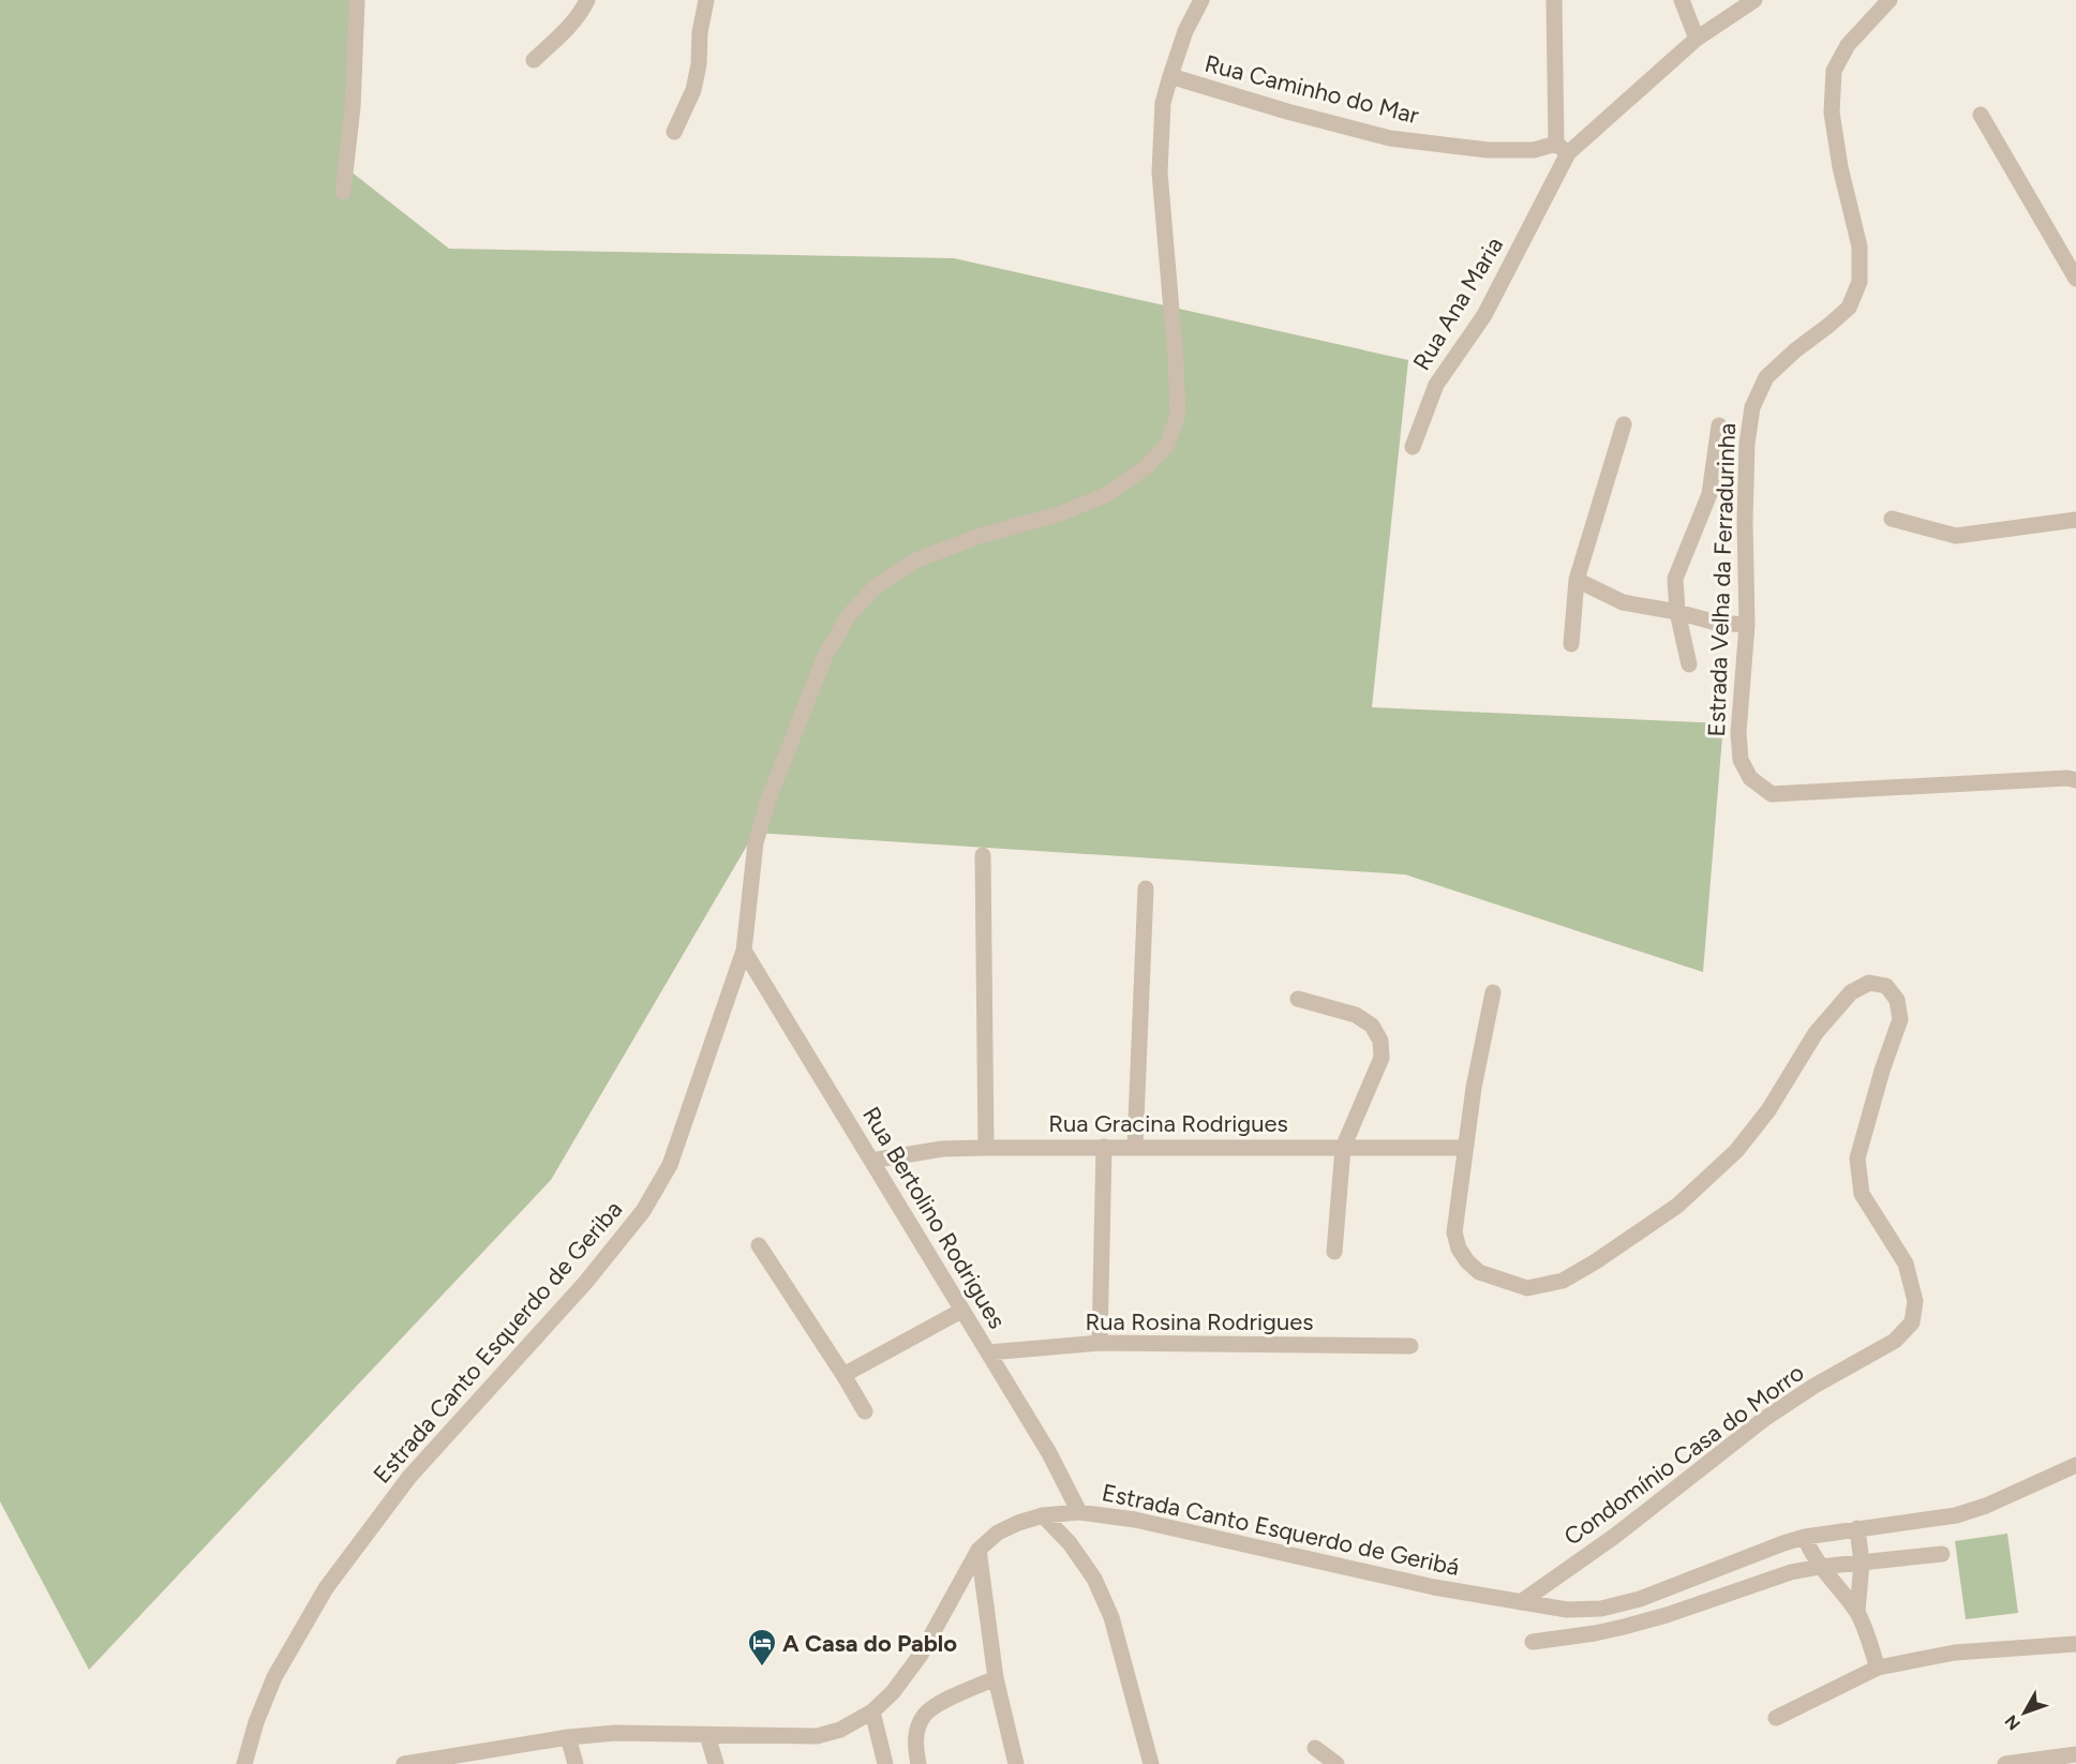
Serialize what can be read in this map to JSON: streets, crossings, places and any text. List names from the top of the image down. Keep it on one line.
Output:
{"streets":{"street":["Rua Caminho do Mar","Rua Ana Maria","Estrada Velha da Ferradurinha","Rua Gracina Rodrigues","Rua Bertolino Rodrigues","Rua Rosina Rodrigues","Estrada Canto Esquerdo de Geriba","Condomínio Casa do Morro","Estrada Canto Esquerdo de Geribá"]},"crossings":[["Rua Caminho do Mar","Rua Ana Maria"],["Rua Caminho do Mar","Estrada Canto Esquerdo de Geriba"],["Rua Gracina Rodrigues","Rua Bertolino Rodrigues"],["Rua Gracina Rodrigues","Condomínio Casa do Morro"],["Rua Bertolino Rodrigues","Rua Rosina Rodrigues"],["Rua Bertolino Rodrigues","Estrada Canto Esquerdo de Geriba"],["Rua Bertolino Rodrigues","Estrada Canto Esquerdo de Geribá"],["Condomínio Casa do Morro","Estrada Canto Esquerdo de Geribá"]],"places":{"hotel":["A Casa do Pablo"]},"north":"bottom left"}
